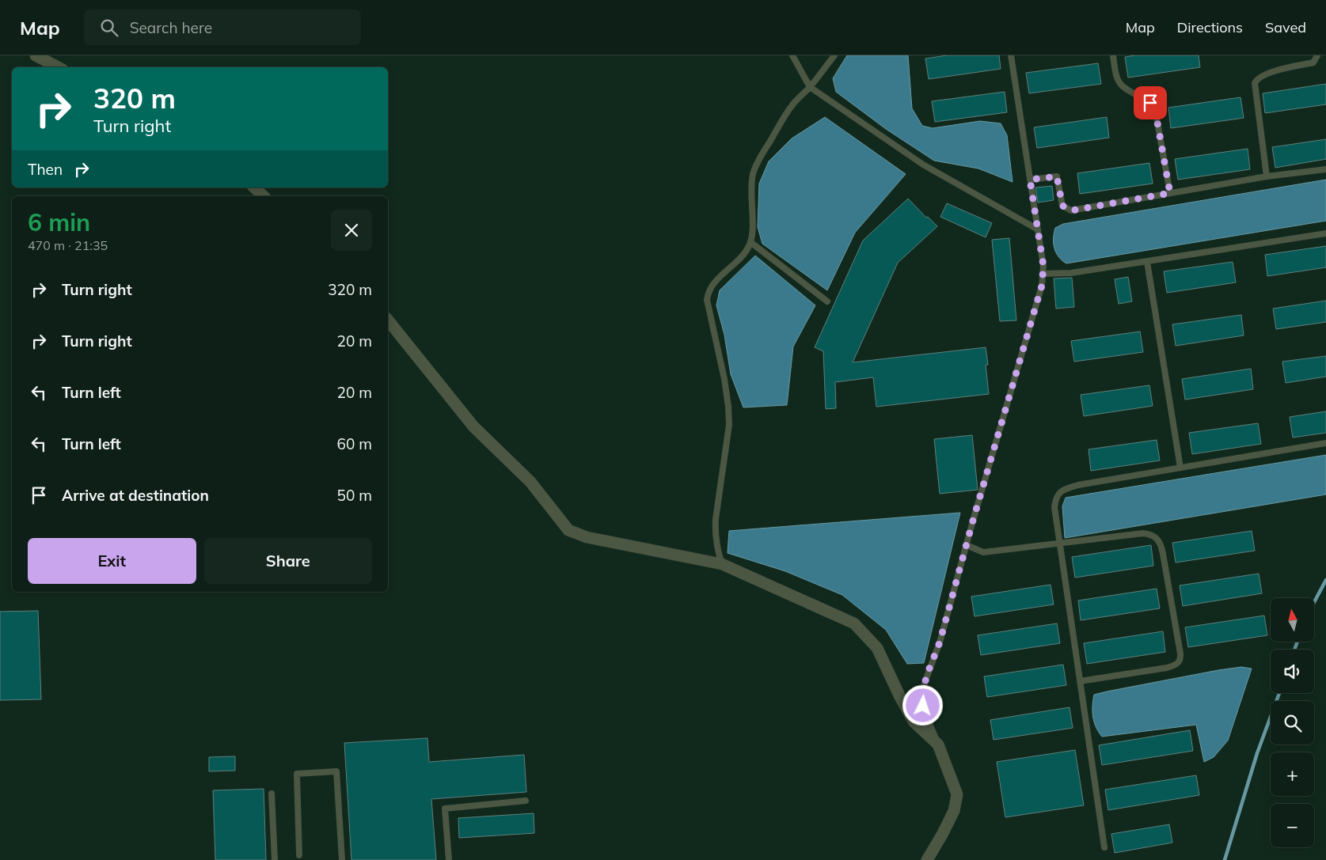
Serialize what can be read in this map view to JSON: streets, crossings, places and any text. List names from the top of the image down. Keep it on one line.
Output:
{"north":"top","page":{"header":"Map","search":"Search here","nav":["Map","Directions","Saved"],"turn":["320 m","Turn right"],"then":"Then","heading":["6 min","470 m · 21:35"],"list":[{"name":"Turn right","value":"320 m"},{"name":"Turn right","value":"20 m"},{"name":"Turn left","value":"20 m"},{"name":"Turn left","value":"60 m"},{"name":"Arrive at destination","value":"50 m"}],"buttons":["Exit","Share"],"map_buttons":["+","−"]}}
